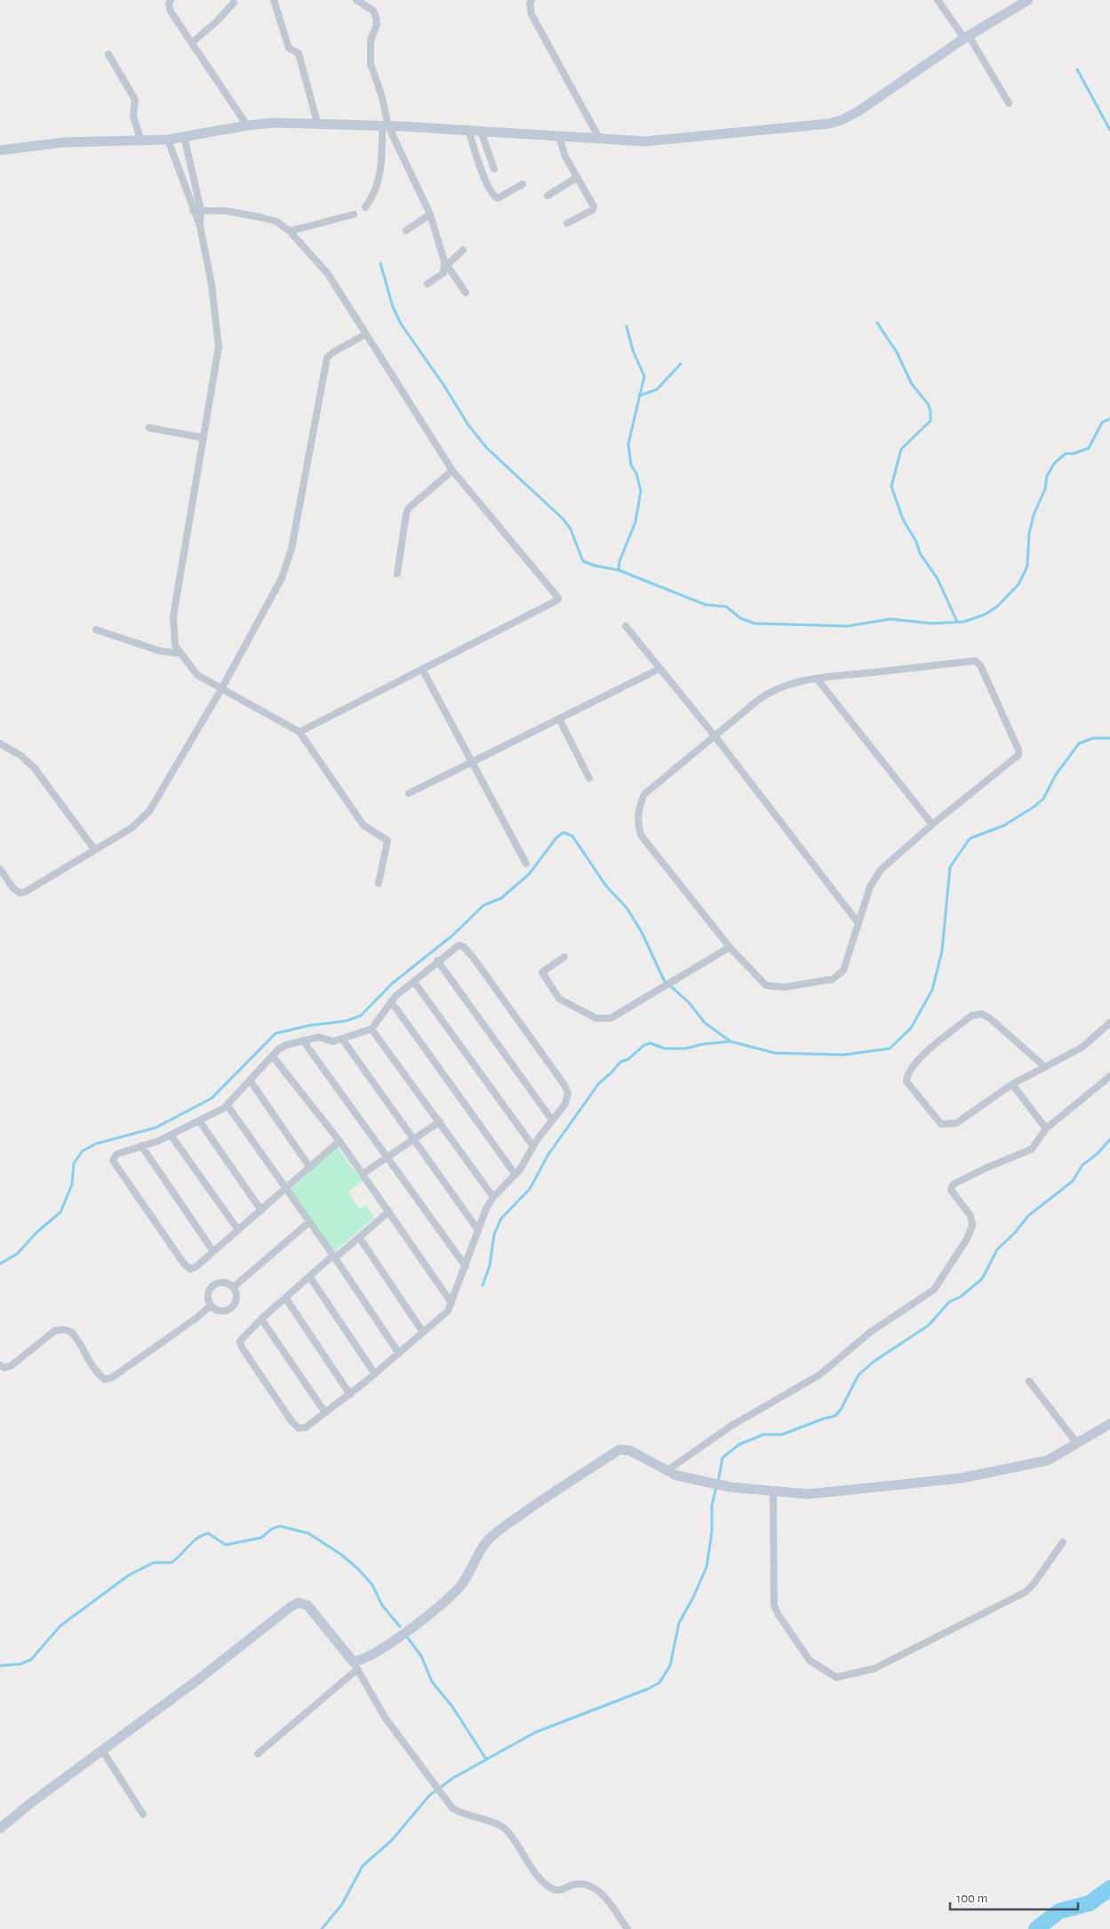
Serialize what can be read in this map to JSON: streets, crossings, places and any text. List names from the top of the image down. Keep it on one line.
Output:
{"scale_bar":"100 m"}
